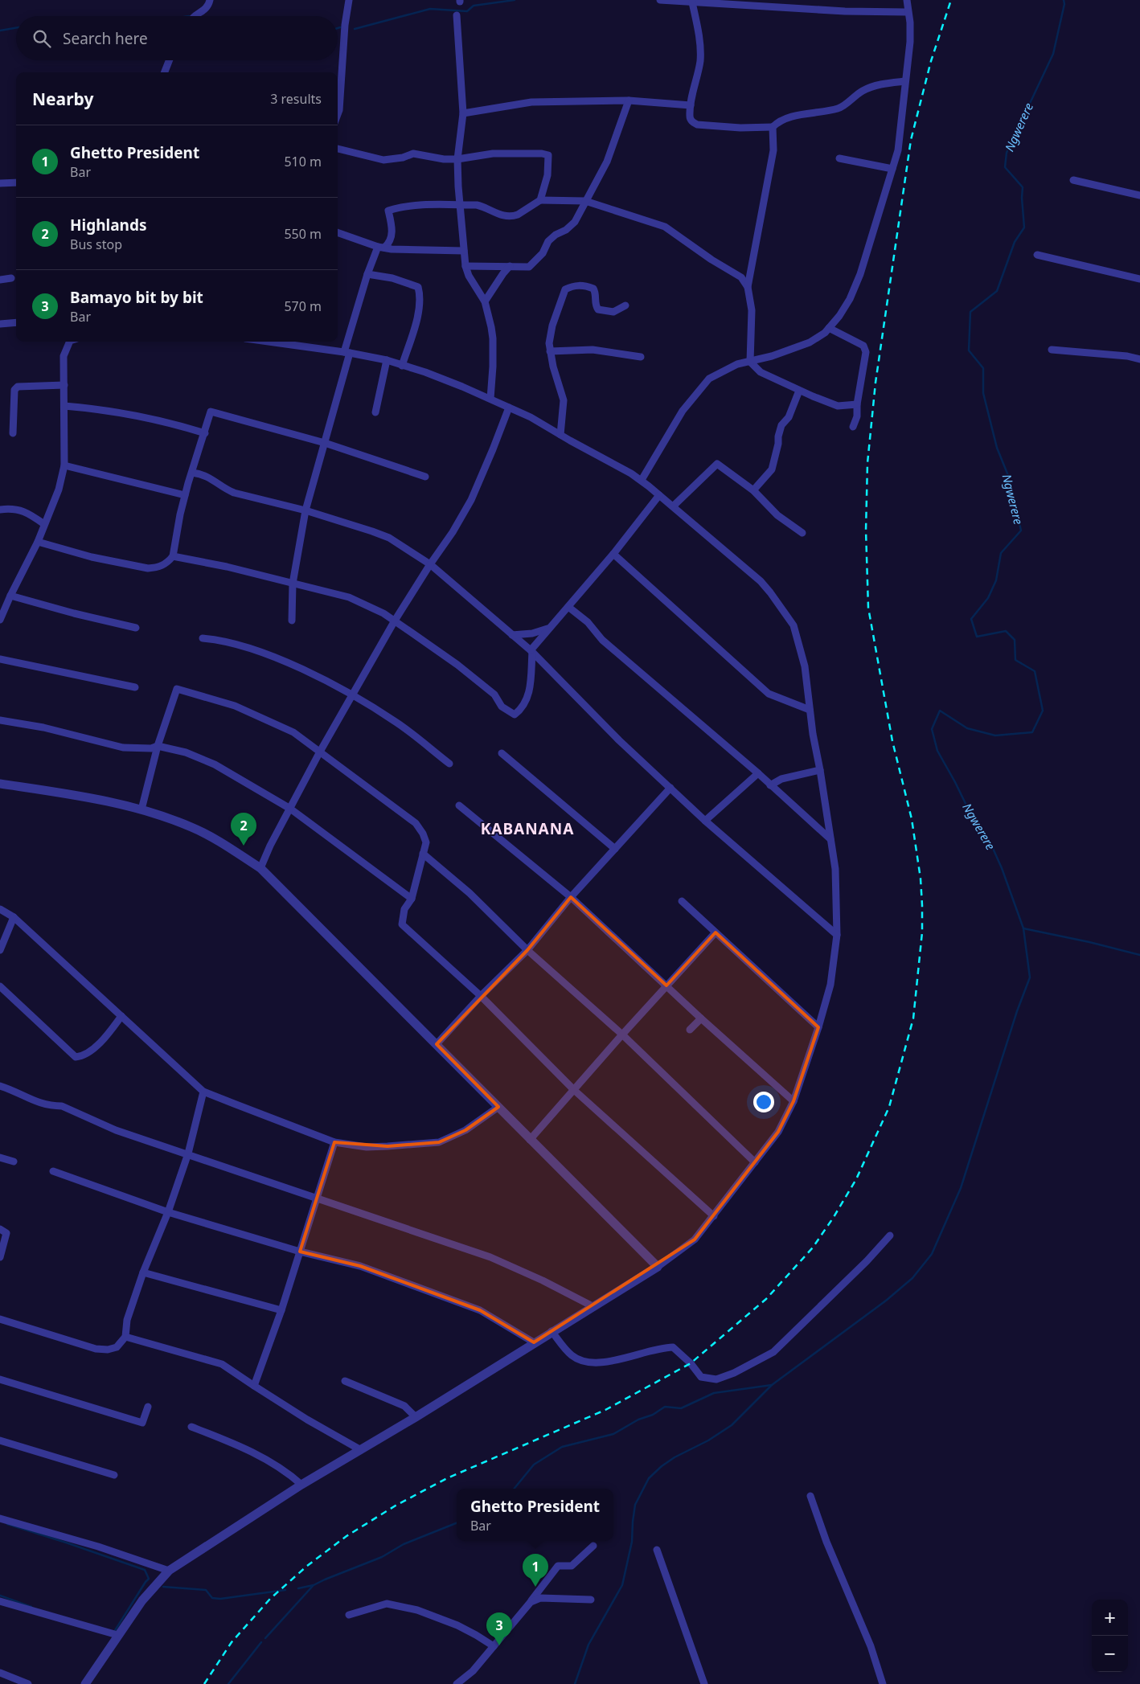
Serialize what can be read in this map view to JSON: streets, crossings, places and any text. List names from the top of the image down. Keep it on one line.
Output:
{"districts":["KABANANA"],"water":["Ngwerere"],"page":{"search":"Search here","heading":["Nearby","3 results"],"list":[{"mark":"1","name":"Ghetto President","note":"Bar","value":"510 m"},{"mark":"2","name":"Highlands","note":"Bus stop","value":"550 m"},{"mark":"3","name":"Bamayo bit by bit","note":"Bar","value":"570 m"}],"pins":["2","1","3"],"popup":["Ghetto President","Bar"],"map_buttons":["+","−"]}}
